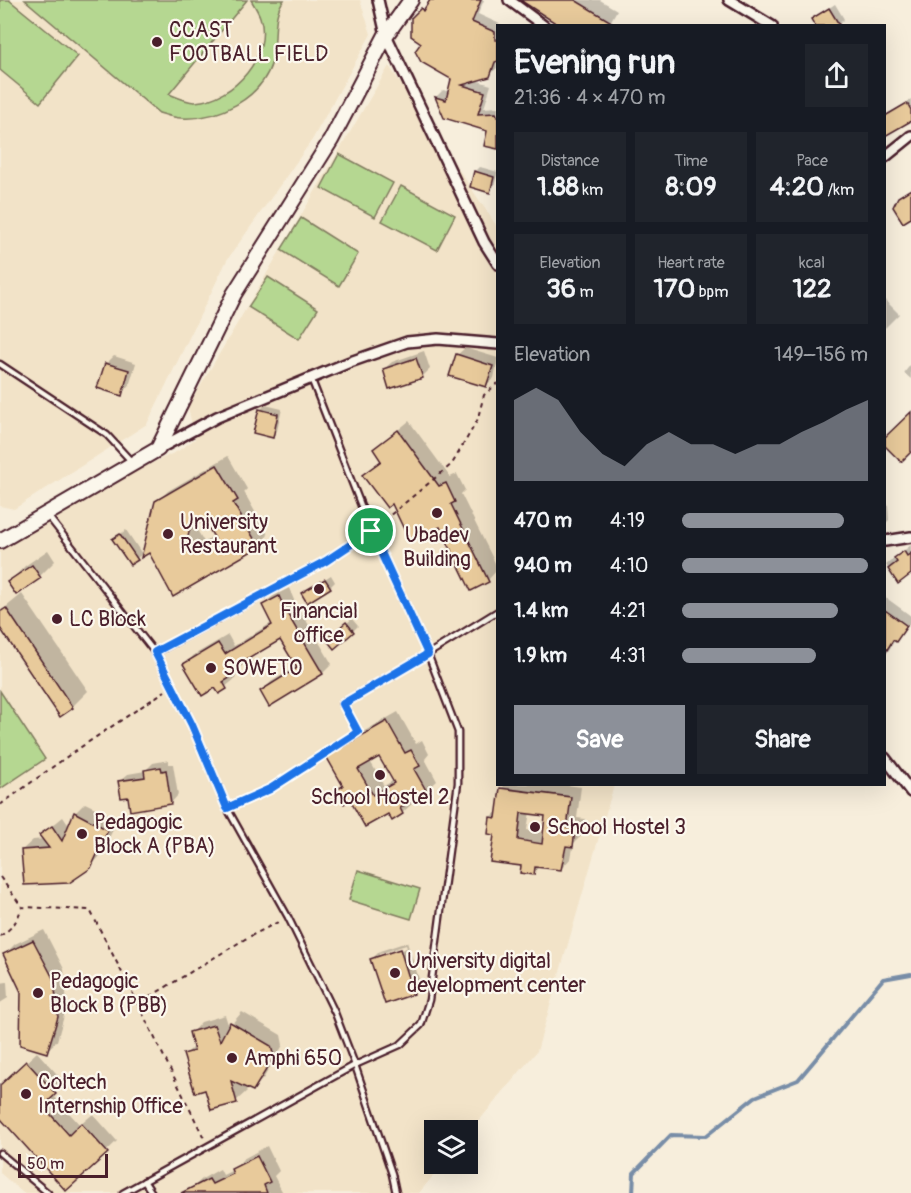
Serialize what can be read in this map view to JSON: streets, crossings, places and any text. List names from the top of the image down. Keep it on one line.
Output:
{"places":["CCAST FOOTBALL FIELD","Ubadev Building","University Restaurant","Financial office","LC Block","SOWETO","School Hostel 2","School Hostel 3","Pedagogic Block A (PBA)","University digital development center","Pedagogic Block B (PBB)","Amphi 650","Coltech Internship Office"],"scale_bar":"50 m","page":{"heading":["Evening run","21:36 · 4 × 470 m"],"stats":[["Distance","1.88 km"],["Time","8:09"],["Pace","4:20 /km"],["Elevation","36 m"],["Heart rate","170 bpm"],["kcal","122"]],"chart":["Elevation","149–156 m"],"list":[{"name":"470 m","note":"4:19"},{"name":"940 m","note":"4:10"},{"name":"1.4 km","note":"4:21"},{"name":"1.9 km","note":"4:31"}],"buttons":["Save","Share"],"scale":"50 m"}}
